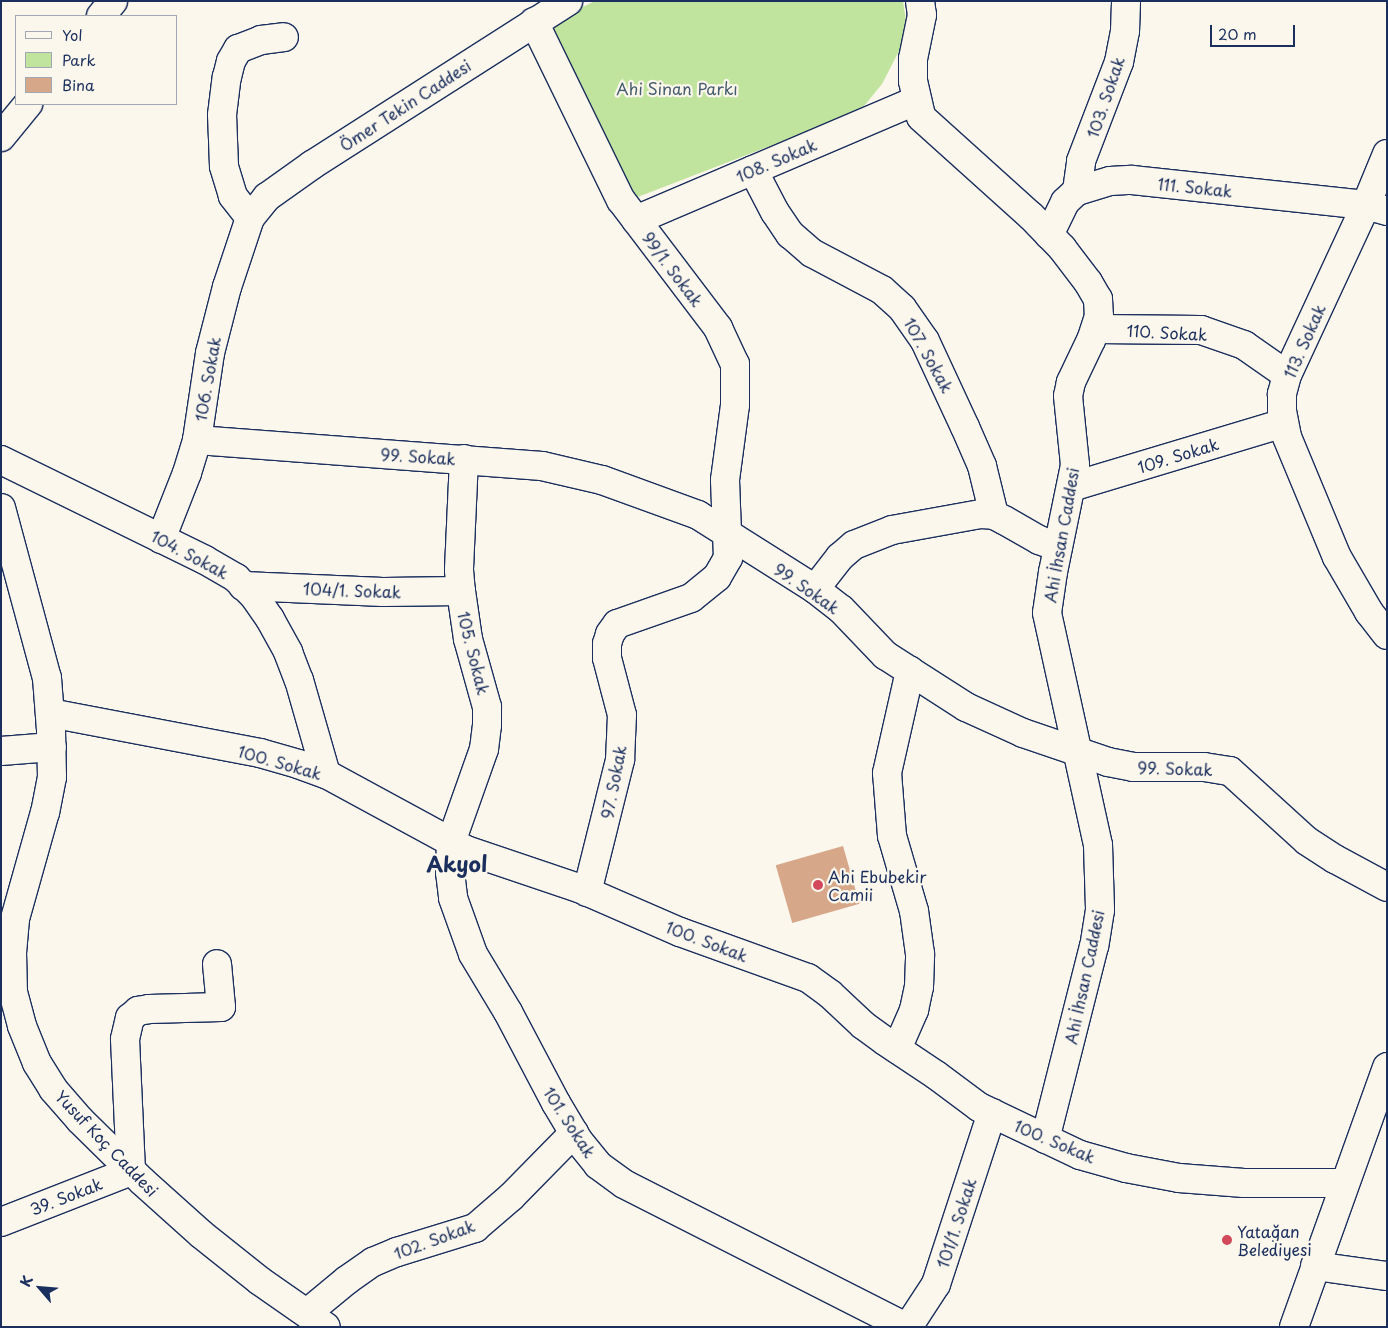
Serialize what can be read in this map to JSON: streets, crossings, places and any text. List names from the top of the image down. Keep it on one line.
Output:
{"streets":{"street":["103. Sokak","Ömer Tekin Caddesi","108. Sokak","111. Sokak","99/1. Sokak","110. Sokak","113. Sokak","107. Sokak","106. Sokak","109. Sokak","99. Sokak","Ahi İhsan Caddesi","104. Sokak","104/1. Sokak","105. Sokak","100. Sokak","97. Sokak","101. Sokak","Yusuf Koç Caddesi","39. Sokak","101/1. Sokak","102. Sokak"]},"crossings":[["103. Sokak","111. Sokak"],["Ömer Tekin Caddesi","99/1. Sokak"],["Ömer Tekin Caddesi","106. Sokak"],["108. Sokak","99/1. Sokak"],["108. Sokak","107. Sokak"],["108. Sokak","Ahi İhsan Caddesi"],["111. Sokak","113. Sokak"],["99/1. Sokak","99. Sokak"],["99/1. Sokak","97. Sokak"],["110. Sokak","113. Sokak"],["110. Sokak","Ahi İhsan Caddesi"],["113. Sokak","109. Sokak"],["106. Sokak","99. Sokak"],["106. Sokak","104. Sokak"],["109. Sokak","Ahi İhsan Caddesi"],["99. Sokak","Ahi İhsan Caddesi"],["99. Sokak","105. Sokak"],["99. Sokak","97. Sokak"],["Ahi İhsan Caddesi","100. Sokak"],["104. Sokak","104/1. Sokak"],["104. Sokak","100. Sokak"],["104/1. Sokak","105. Sokak"],["105. Sokak","100. Sokak"],["105. Sokak","101. Sokak"],["100. Sokak","97. Sokak"],["100. Sokak","101. Sokak"],["100. Sokak","Yusuf Koç Caddesi"],["100. Sokak","101/1. Sokak"],["101. Sokak","101/1. Sokak"],["101. Sokak","102. Sokak"],["Yusuf Koç Caddesi","39. Sokak"],["Yusuf Koç Caddesi","102. Sokak"]],"districts":["Akyol"],"parks":["Ahi Sinan Parkı"],"places":["Ahi Ebubekir Camii","Yatağan Belediyesi"],"legend":["Yol","Park","Bina"],"scale_bar":"20 m","north":"top left"}
